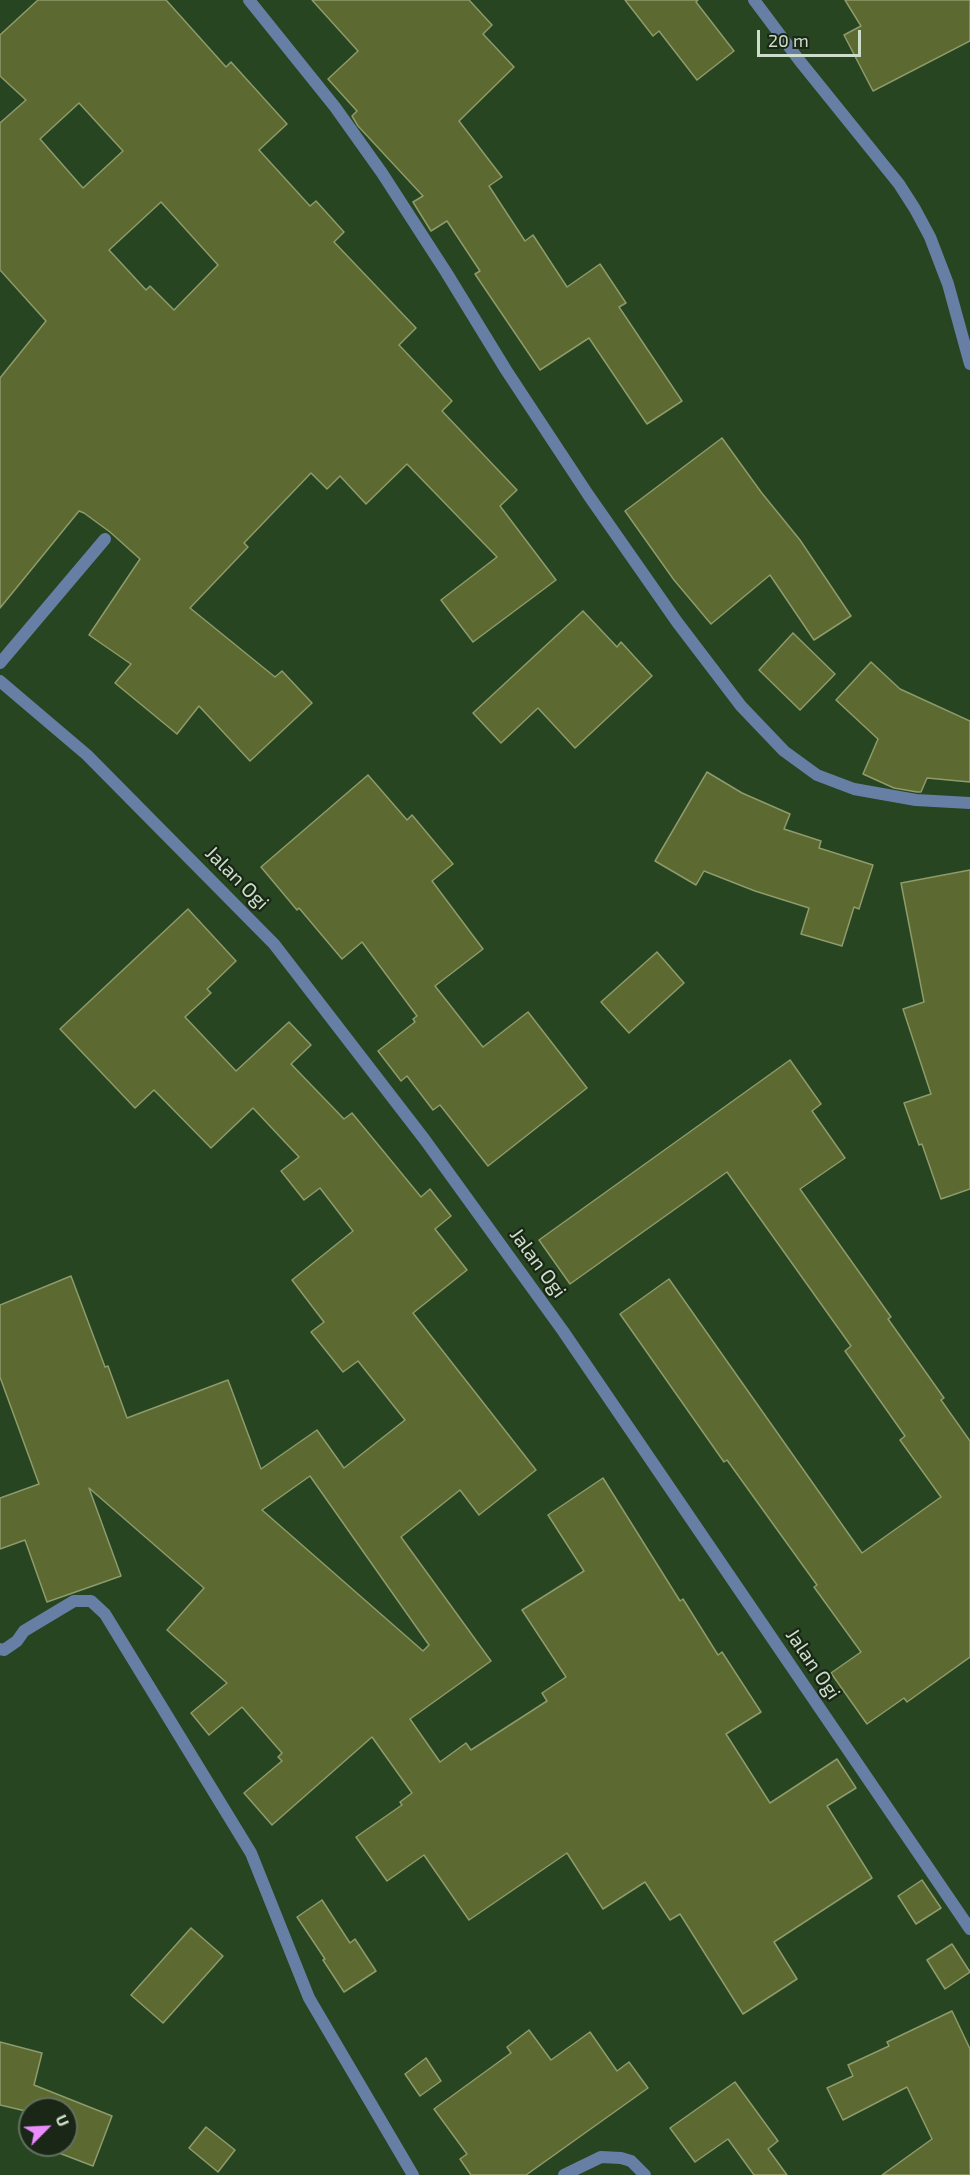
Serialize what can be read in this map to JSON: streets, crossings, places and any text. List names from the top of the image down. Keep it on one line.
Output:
{"streets":{"street":["Jalan Ogi"]},"scale_bar":"20 m","north":"top right"}
